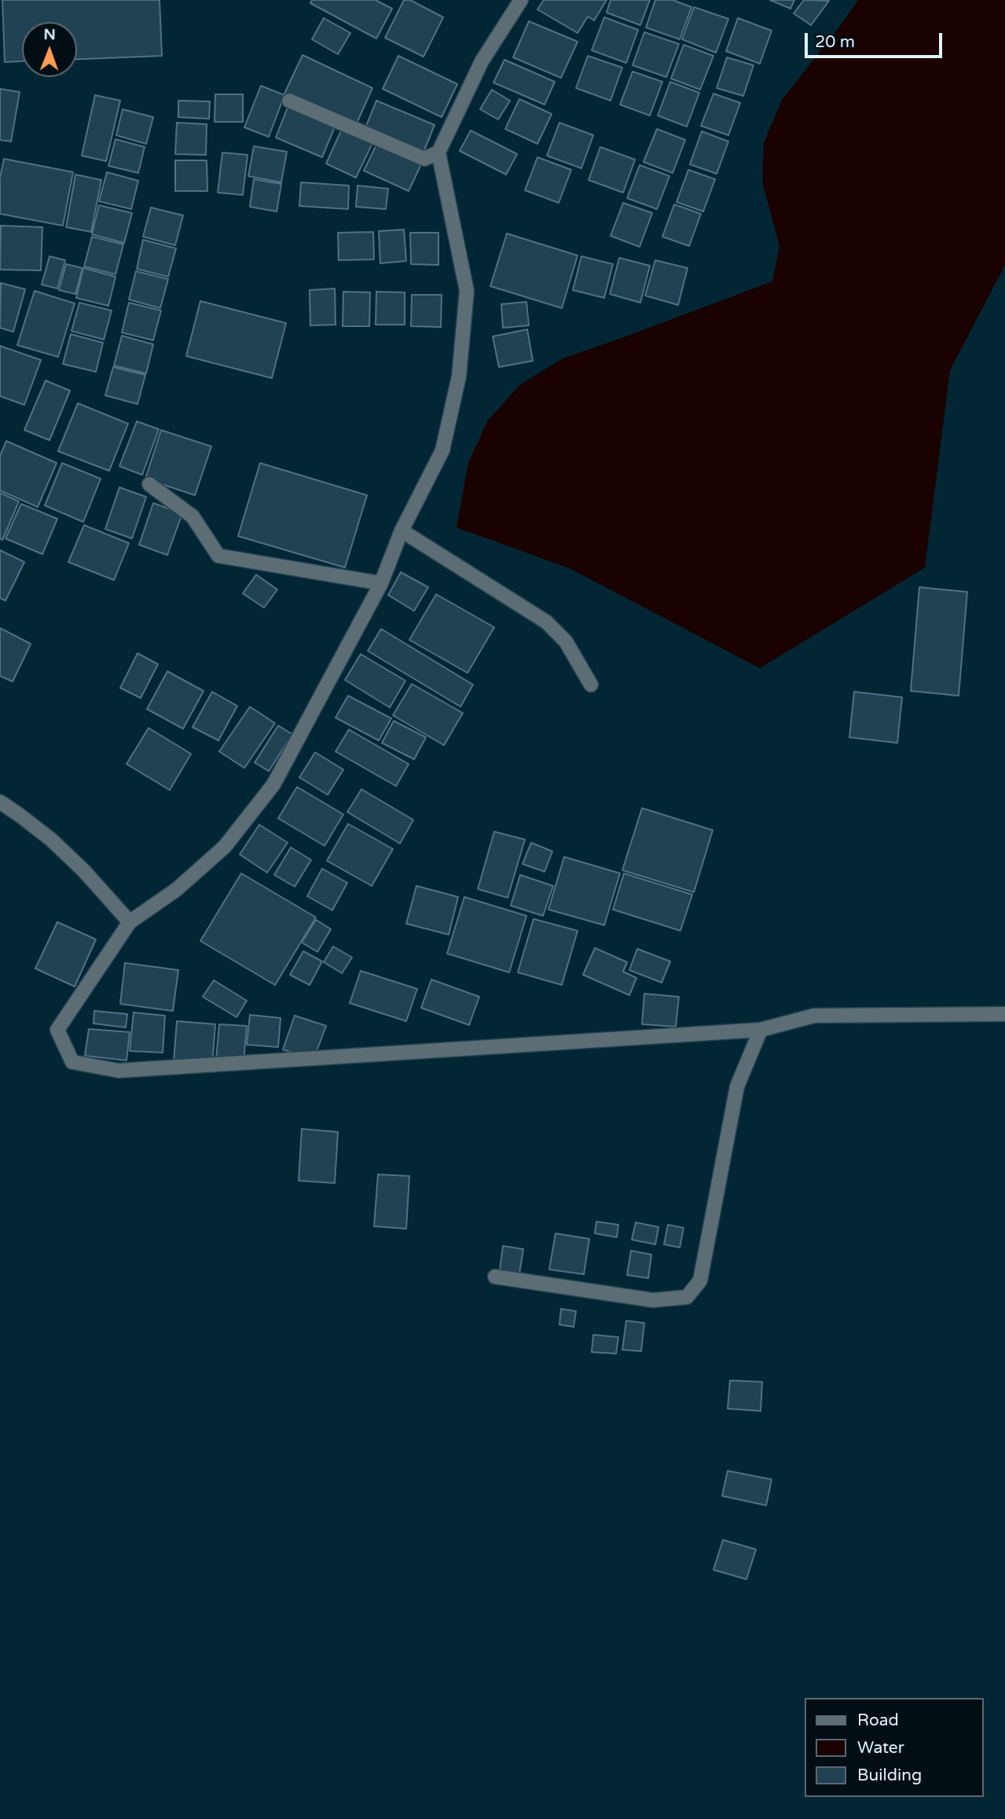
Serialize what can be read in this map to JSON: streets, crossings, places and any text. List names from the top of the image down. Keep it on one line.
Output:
{"legend":["Road","Water","Building"],"scale_bar":"20 m","north":"top"}
